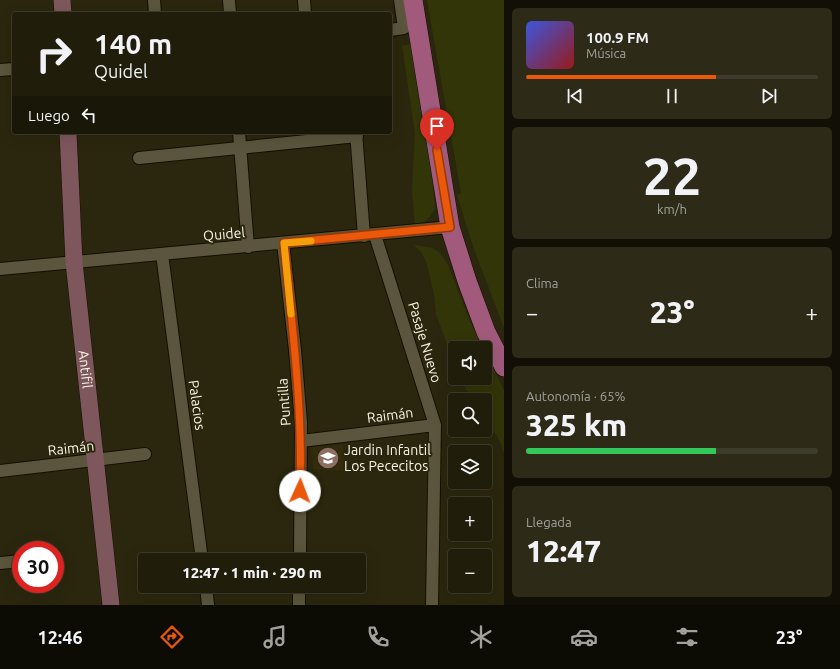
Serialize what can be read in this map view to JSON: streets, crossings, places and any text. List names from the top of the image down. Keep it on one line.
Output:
{"streets":{"street":["Quidel","Pasaje Nuevo","Antifil","Puntilla","Palacios","Raimán"]},"crossings":[["Quidel","Pasaje Nuevo"],["Quidel","Antifil"],["Quidel","Puntilla"],["Quidel","Palacios"],["Pasaje Nuevo","Raimán"],["Antifil","Raimán"],["Puntilla","Raimán"]],"places":{"school or university":["Jardin Infantil Los Pececitos"]},"page":{"turn":["140 m","Quidel"],"song":["100.9 FM","Música"],"then":"Luego","tile":[["22","km/h"],"Clima",["Autonomía · 65%","325 km"],["Llegada","12:47"]],"heat":["−","23°","+"],"map_buttons":["+","−"],"limit":"30","trip":"12:47 · 1 min · 290 m","tabs":["12:46","23°"]}}
